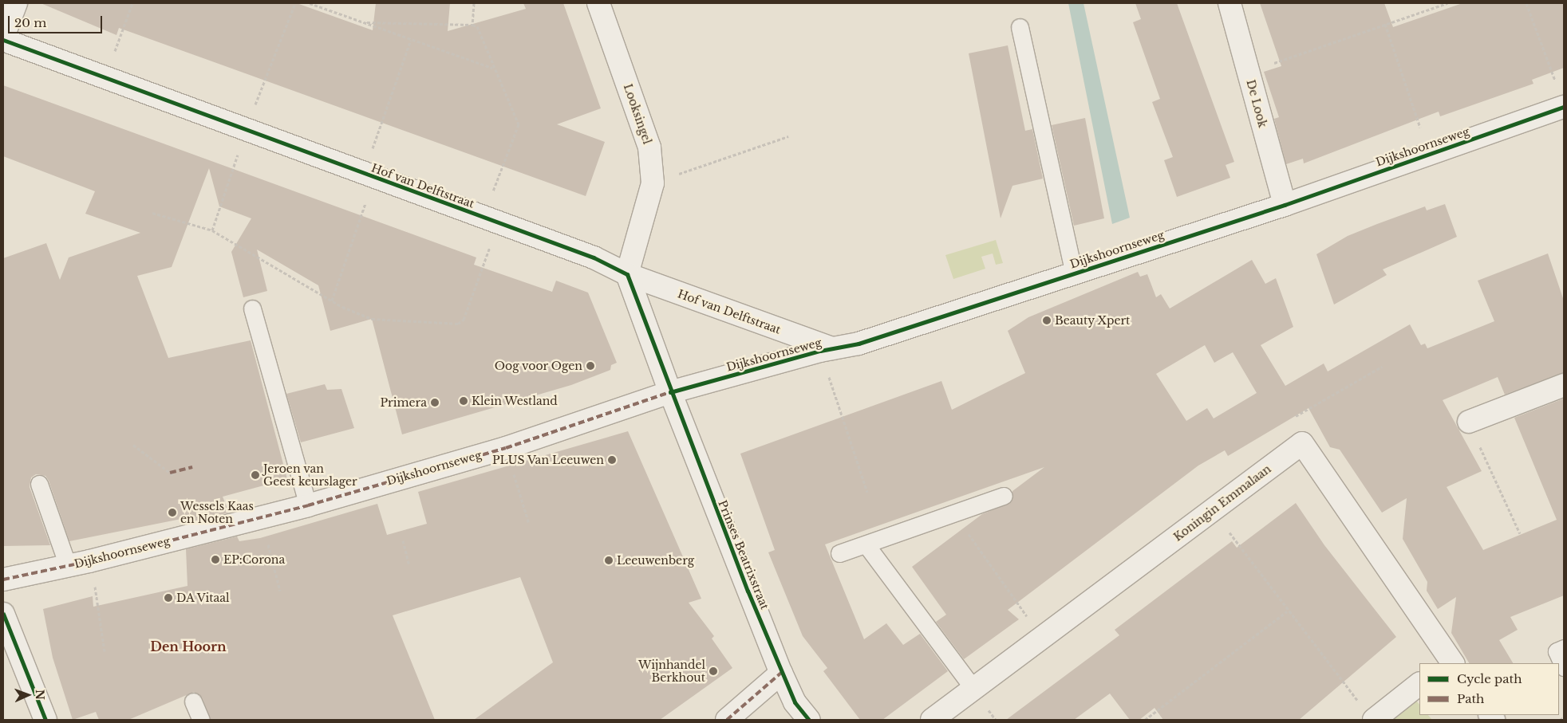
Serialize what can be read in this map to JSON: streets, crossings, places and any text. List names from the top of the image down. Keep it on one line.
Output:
{"streets":{"street":["De Look","Looksingel","Dijkshoornseweg","Hof van Delftstraat","Koningin Emmalaan","Prinses Beatrixstraat"]},"crossings":[["De Look","Dijkshoornseweg"],["Looksingel","Hof van Delftstraat"],["Dijkshoornseweg","Hof van Delftstraat"],["Dijkshoornseweg","Prinses Beatrixstraat"]],"districts":["Den Hoorn"],"places":["Beauty Xpert","Oog voor Ogen","Klein Westland","Primera","PLUS Van Leeuwen","Jeroen van Geest keurslager","Wessels Kaas en Noten","EP:Corona","Leeuwenberg","DA Vitaal","Wijnhandel Berkhout"],"legend":["Cycle path","Path"],"scale_bar":"20 m","north":"right"}
